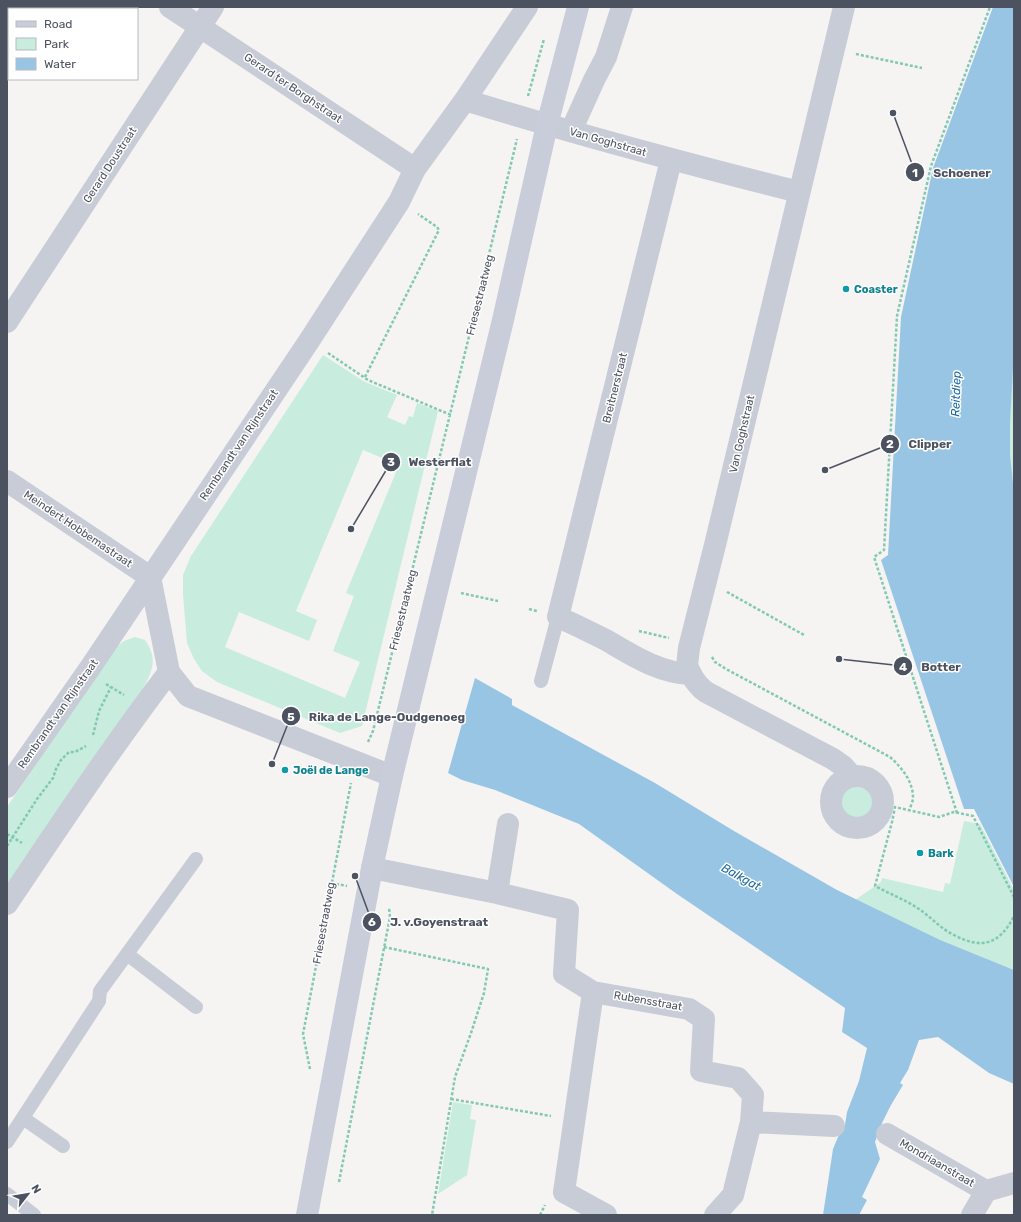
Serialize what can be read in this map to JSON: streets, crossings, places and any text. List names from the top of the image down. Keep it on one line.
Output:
{"streets":{"street":["Gerard ter Borghstraat","Van Goghstraat","Gerard Doustraat","Breitnerstraat","Rembrandt van Rijnstraat","Meindert Hobbemastraat","Rubensstraat","Mondriaanstraat"],"path":["Friesestraatweg"]},"crossings":[["Gerard ter Borghstraat","Gerard Doustraat"],["Gerard ter Borghstraat","Rembrandt van Rijnstraat"],["Van Goghstraat","Friesestraatweg"],["Van Goghstraat","Breitnerstraat"],["Van Goghstraat","Rembrandt van Rijnstraat"],["Rembrandt van Rijnstraat","Meindert Hobbemastraat"]],"water":["Reitdiep","Balkgat"],"places":["Schoener","Coaster","Clipper","Westerflat","Botter","Rika de Lange-Oudgenoeg","Joël de Lange","Bark","J. v.Goyenstraat"],"legend":["Road","Park","Water"],"north":"top right"}
